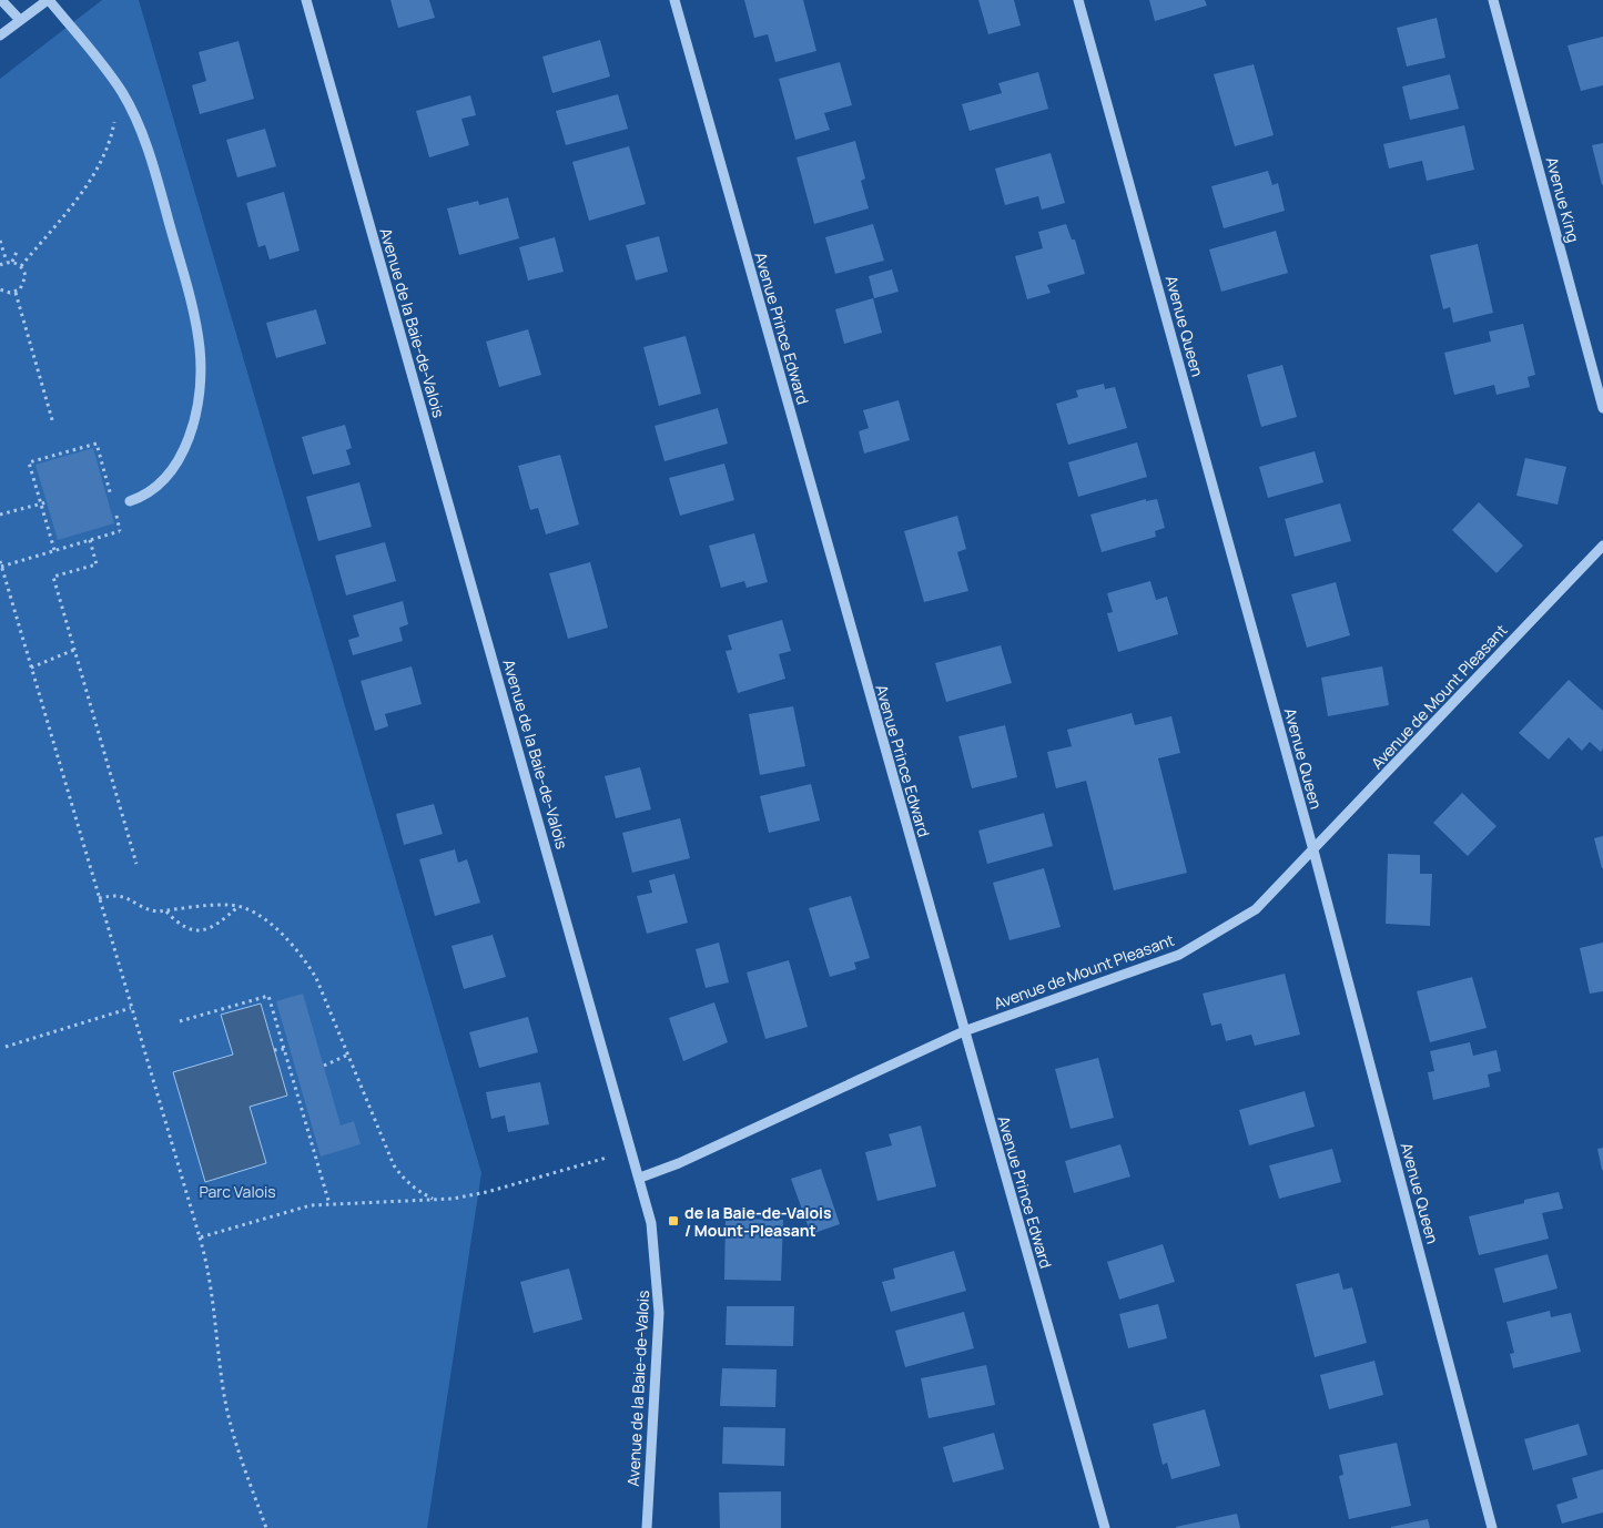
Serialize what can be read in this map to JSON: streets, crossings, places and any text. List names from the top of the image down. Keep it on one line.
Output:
{"streets":{"street":["Avenue King","Avenue de la Baie-de-Valois","Avenue Queen","Avenue Prince Edward","Avenue de Mount Pleasant"]},"crossings":[["Avenue de la Baie-de-Valois","Avenue de Mount Pleasant"],["Avenue Queen","Avenue de Mount Pleasant"],["Avenue Prince Edward","Avenue de Mount Pleasant"]],"parks":["Parc Valois"],"places":{"transit":["de la Baie-de-Valois / Mount-Pleasant"]}}
